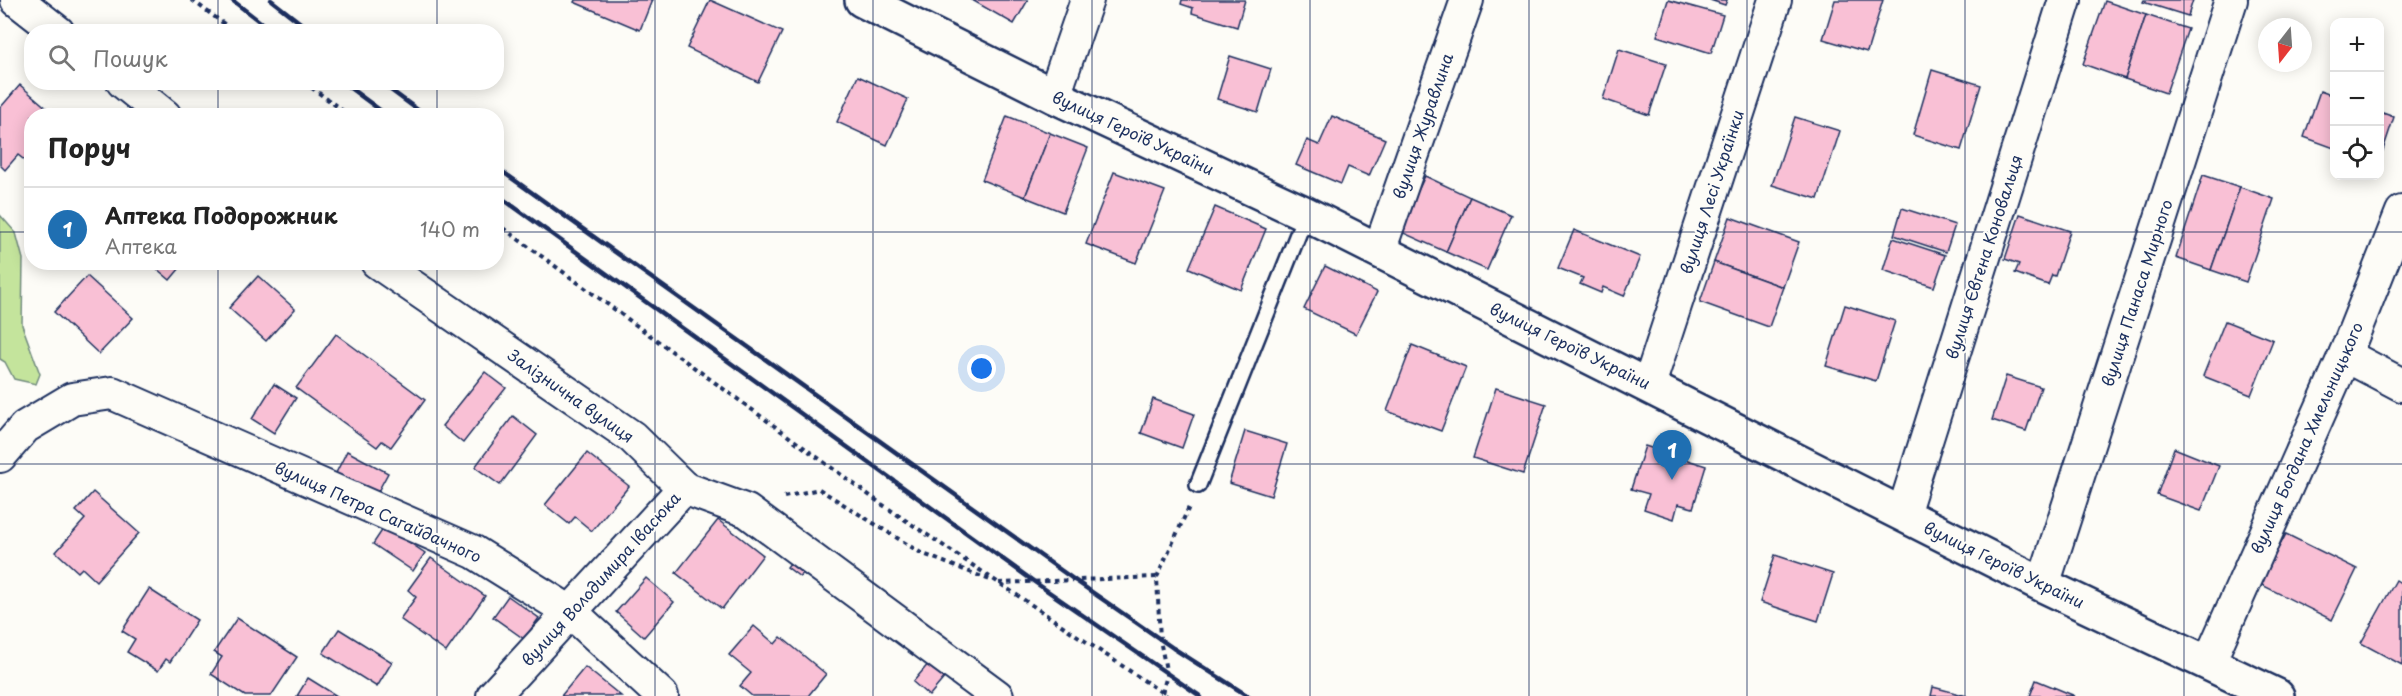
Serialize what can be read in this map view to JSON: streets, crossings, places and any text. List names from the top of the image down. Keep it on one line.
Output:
{"streets":{"street":["вулиця Журавлина","вулиця Героїв України","вулиця Лесі Українки","вулиця Євгена Коновальця","вулиця Панаса Мирного","Залізнична вулиця","вулиця Богдана Хмельницького","вулиця Петра Сагайдачного","вулиця Володимира Івасюка"]},"crossings":[["вулиця Журавлина","вулиця Героїв України"],["вулиця Героїв України","вулиця Лесі Українки"],["вулиця Героїв України","вулиця Євгена Коновальця"],["вулиця Героїв України","вулиця Панаса Мирного"],["вулиця Героїв України","вулиця Богдана Хмельницького"],["Залізнична вулиця","вулиця Володимира Івасюка"],["вулиця Петра Сагайдачного","вулиця Володимира Івасюка"]],"north":"bottom","page":{"map_buttons":["+","−"],"search":"Пошук","heading":"Поруч","list":[{"mark":"1","name":"Аптека Подорожник","note":"Аптека","value":"140 m"}],"pins":"1"}}
